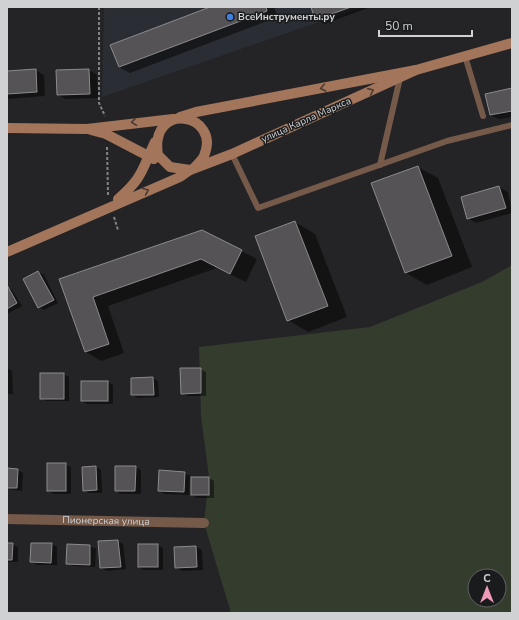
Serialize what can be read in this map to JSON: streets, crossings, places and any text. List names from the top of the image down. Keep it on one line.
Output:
{"streets":{"main road":["улица Карла Маркса"],"street":["Пионерская улица"]},"places":["ВсеИнструменты.ру"],"scale_bar":"50 m","north":"top"}
